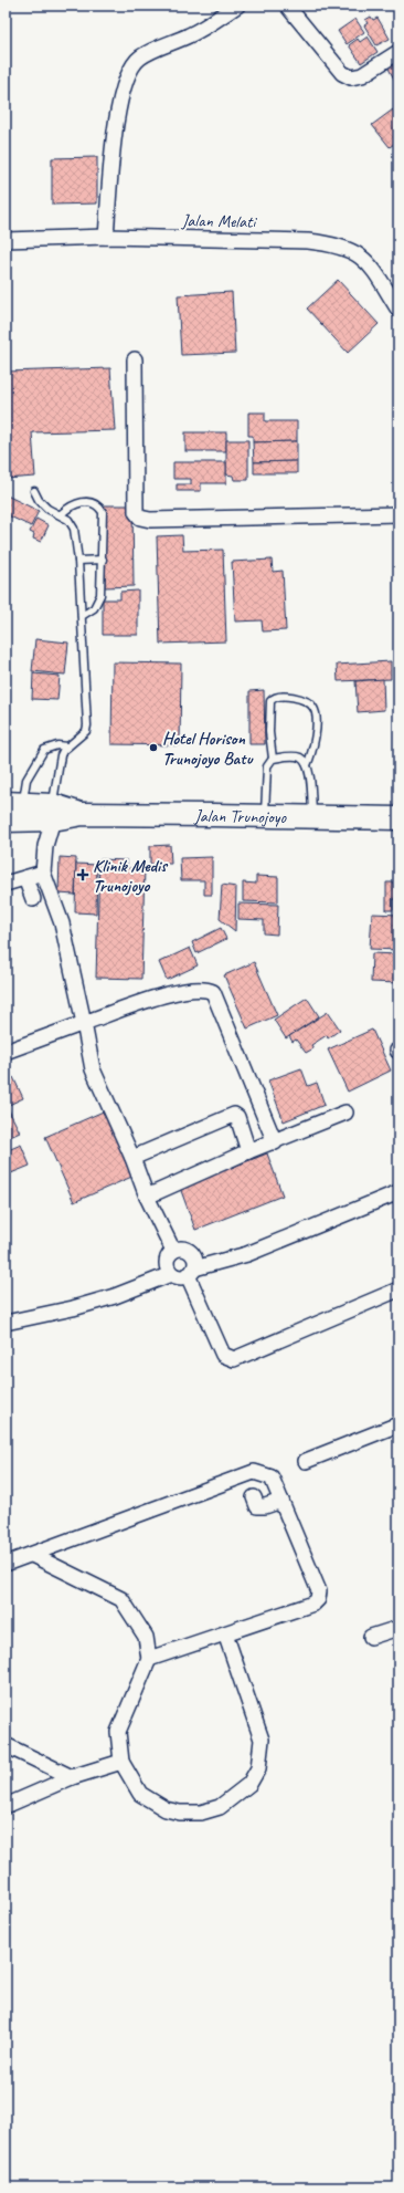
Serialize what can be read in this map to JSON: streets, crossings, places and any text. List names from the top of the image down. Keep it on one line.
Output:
{"streets":{"main road":["Jalan Trunojoyo"],"street":["Jalan Melati"]},"places":{"other":["Hotel Horison Trunojoyo Batu"],"health":["Klinik Medis Trunojoyo"]}}
